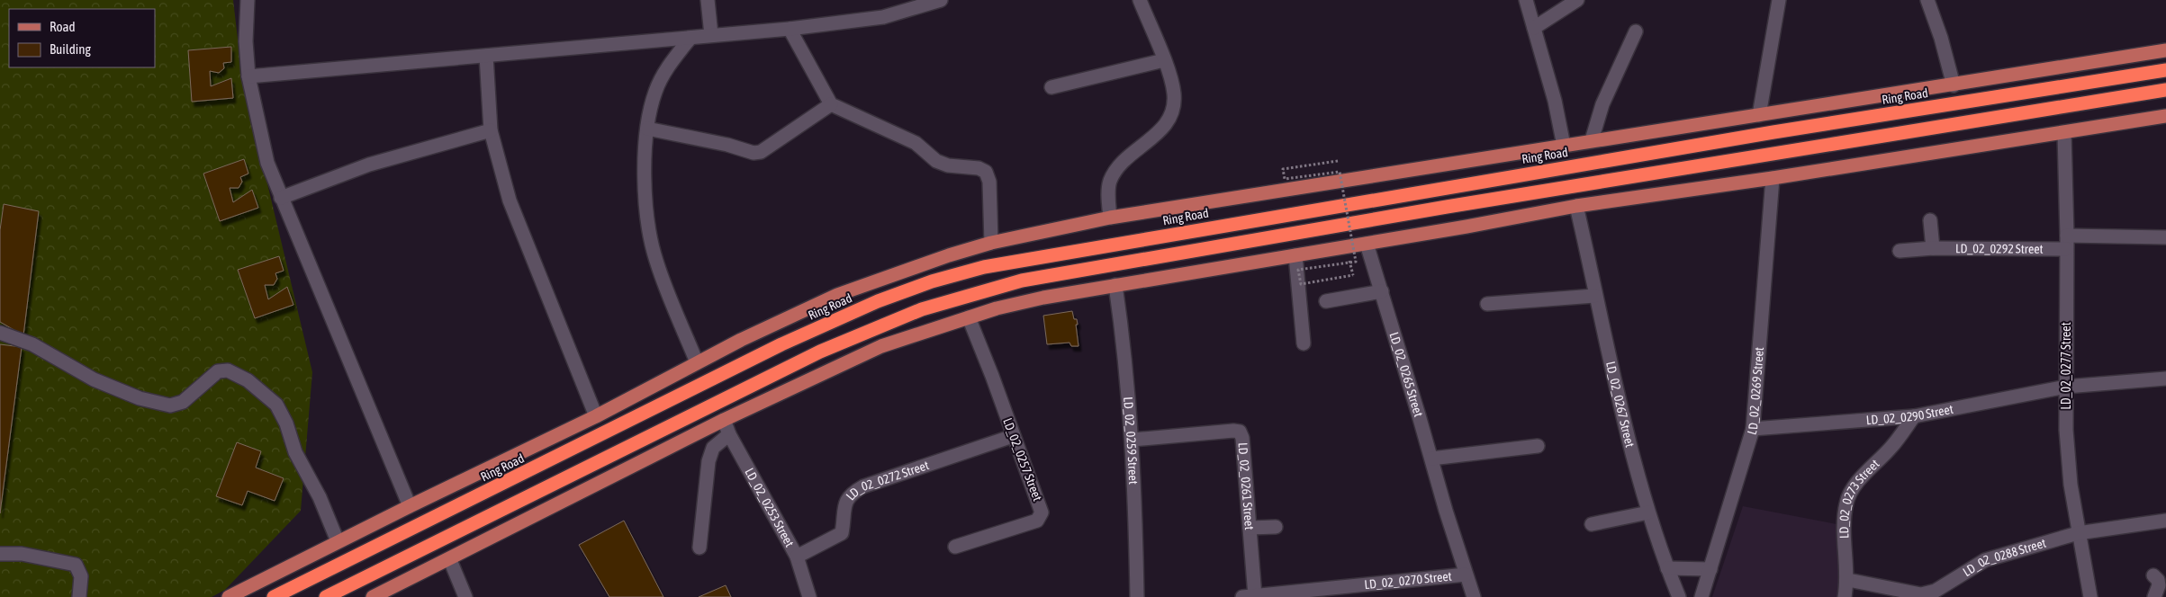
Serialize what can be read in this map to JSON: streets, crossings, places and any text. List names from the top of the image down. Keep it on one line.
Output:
{"streets":{"highway":["Ring Road"],"street":["LD_02_0292 Street","LD_02_0277 Street","LD_02_0265 Street","LD_02_0269 Street","LD_02_0267 Street","LD_02_0290 Street","LD_02_0259 Street","LD_02_0257 Street","LD_02_0272 Street","LD_02_0261 Street","LD_02_0273 Street","LD_02_0253 Street","LD_02_0288 Street","LD_02_0270 Street"]},"crossings":[["LD_02_0292 Street","LD_02_0277 Street"],["LD_02_0277 Street","LD_02_0290 Street"],["LD_02_0277 Street","LD_02_0288 Street"],["LD_02_0265 Street","LD_02_0270 Street"],["LD_02_0269 Street","LD_02_0290 Street"],["LD_02_0290 Street","LD_02_0273 Street"],["LD_02_0259 Street","LD_02_0261 Street"],["LD_02_0257 Street","LD_02_0272 Street"],["LD_02_0272 Street","LD_02_0253 Street"],["LD_02_0261 Street","LD_02_0270 Street"],["LD_02_0273 Street","LD_02_0288 Street"]],"legend":["Road","Building"]}
